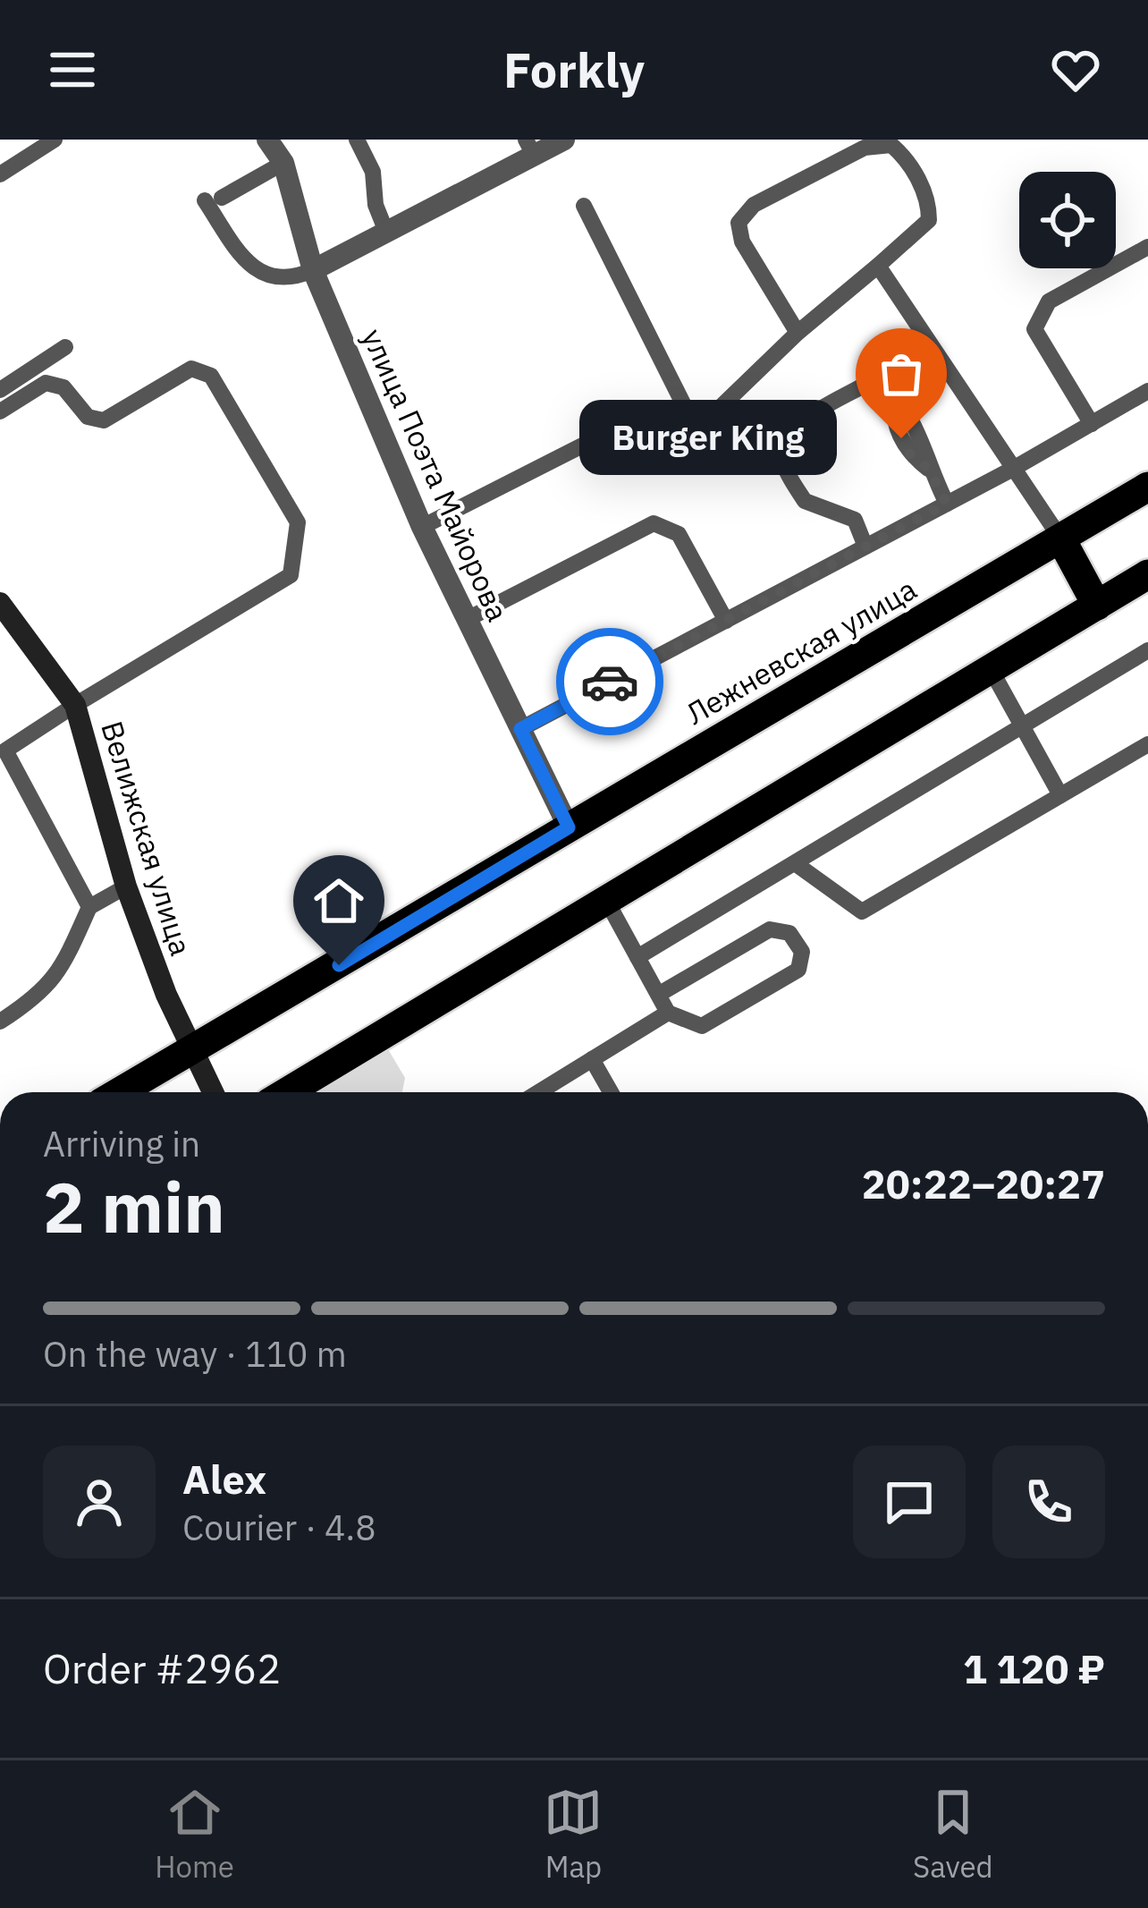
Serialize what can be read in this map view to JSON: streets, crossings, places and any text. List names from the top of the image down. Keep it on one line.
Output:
{"streets":{"highway":["Лежневская улица"],"main road":["Велижская улица"],"street":["улица Поэта Майорова"]},"crossings":[["улица Поэта Майорова","Лежневская улица"],["Лежневская улица","Велижская улица"]],"places":["Burger King"],"page":{"header":"Forkly","bubble":"Burger King","heading":["2 min","Arriving in","20:22–20:27"],"panel":["Alex","Courier · 4.8","Order #2962","1 120 ₽"],"bar":"On the way · 110 m","tabs":["Home","Map","Saved"]}}
